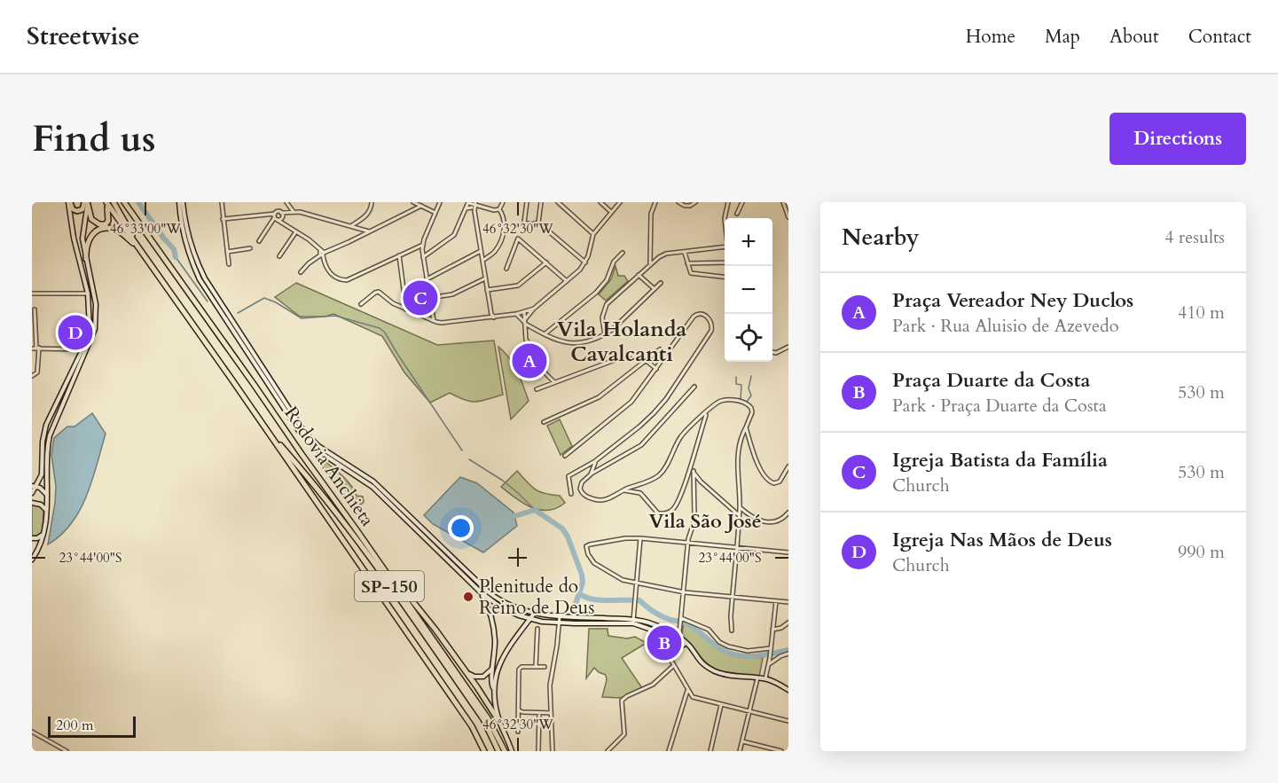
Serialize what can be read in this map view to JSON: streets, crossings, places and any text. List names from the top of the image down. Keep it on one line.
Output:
{"streets":{"highway":["Rodovia Anchieta","SP-150"]},"districts":["Vila Holanda Cavalcanti","Vila São José"],"places":["Plenitude do Reino de Deus"],"scale_bar":"200 m","page":{"header":"Streetwise","nav":["Home","Map","About","Contact"],"buttons":"Directions","title":"Find us","heading":["Nearby","4 results"],"map_buttons":["+","−"],"list":[{"mark":"A","name":"Praça Vereador Ney Duclos","note":"Park · Rua Aluisio de Azevedo","value":"410 m"},{"mark":"B","name":"Praça Duarte da Costa","note":"Park · Praça Duarte da Costa","value":"530 m"},{"mark":"C","name":"Igreja Batista da Família","note":"Church","value":"530 m"},{"mark":"D","name":"Igreja Nas Mãos de Deus","note":"Church","value":"990 m"}],"pins":["C","D","A","B"],"scale":"200 m"},"coordinates":["46°33'00\"W","46°32'30\"W","23°44'00\"S"]}
